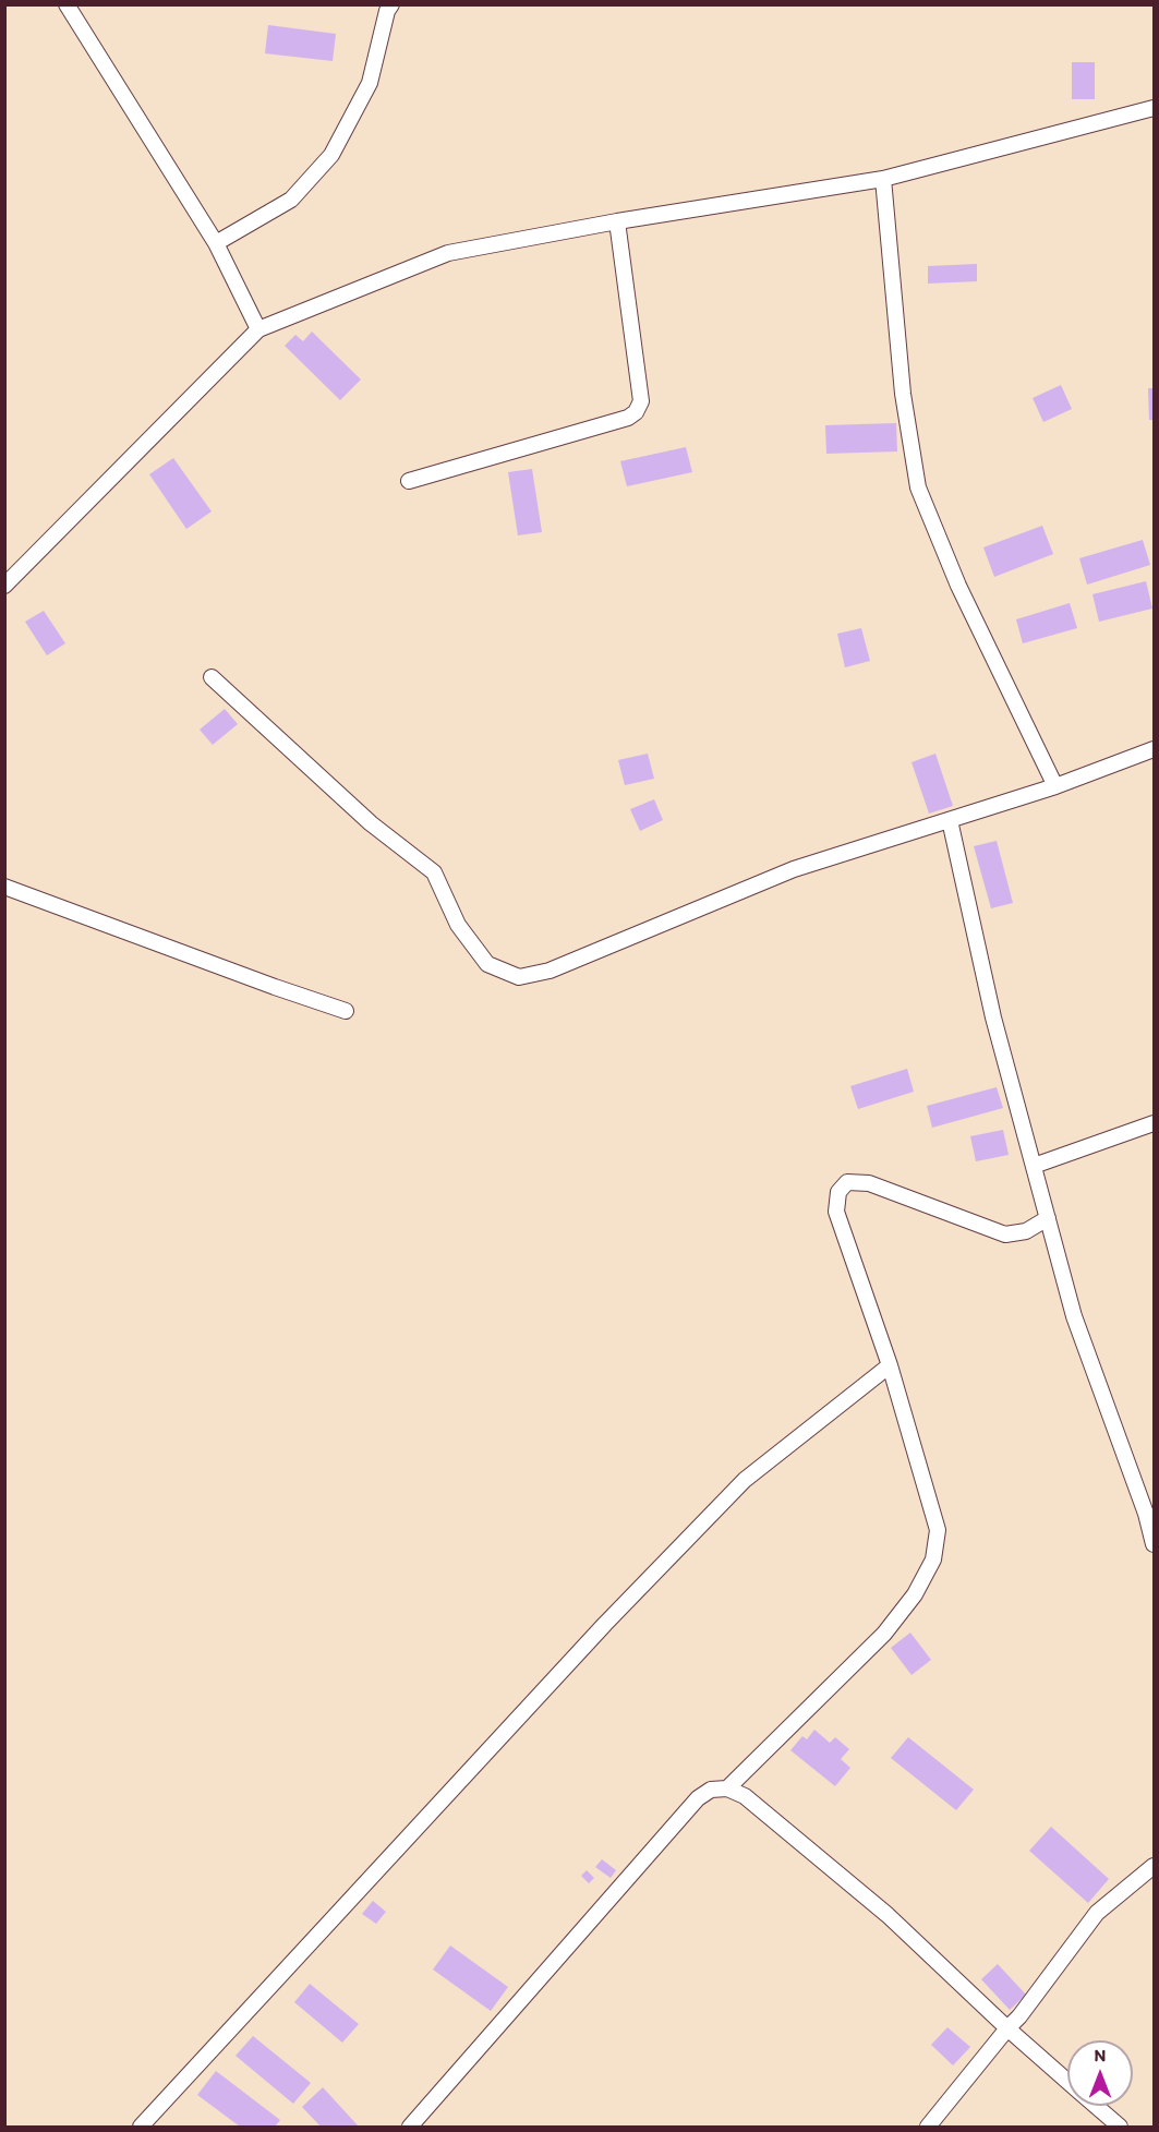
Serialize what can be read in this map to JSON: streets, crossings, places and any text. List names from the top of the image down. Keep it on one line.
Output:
{"north":"top"}
